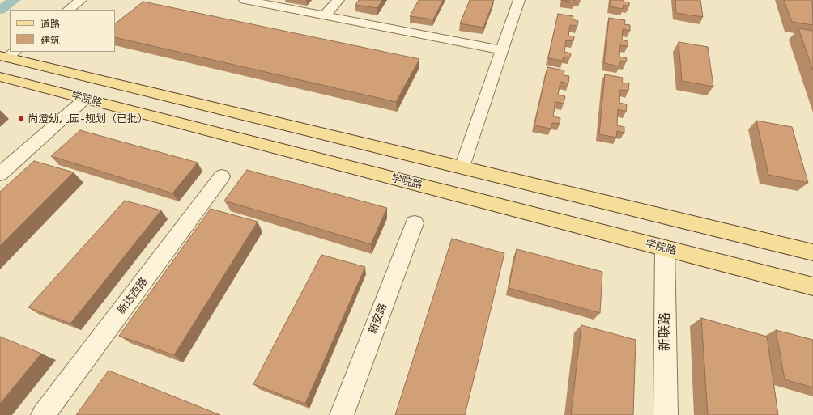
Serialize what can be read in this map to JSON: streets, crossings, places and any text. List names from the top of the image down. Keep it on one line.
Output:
{"streets":{"main road":["学院路"],"street":["新达西路","新安路","新联路"]},"crossings":[["学院路","新联路"]],"places":["尚澄幼儿园-规划（已批）"],"legend":["道路","建筑"]}
